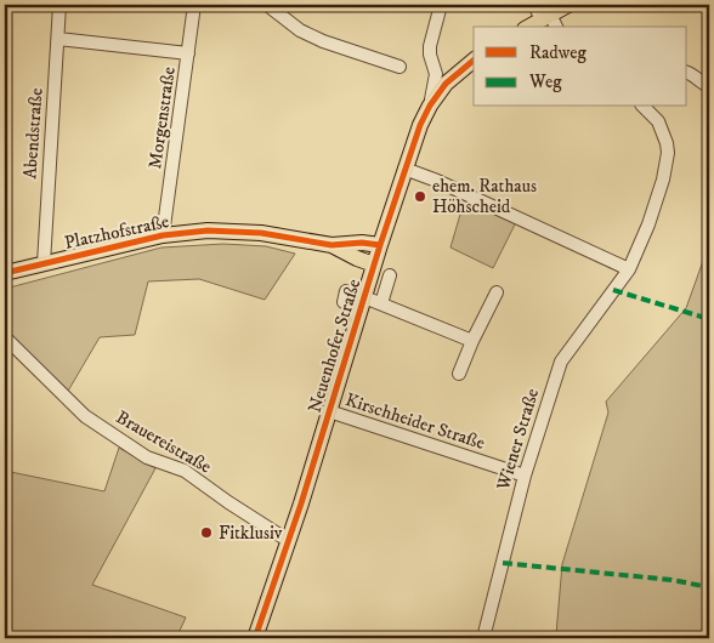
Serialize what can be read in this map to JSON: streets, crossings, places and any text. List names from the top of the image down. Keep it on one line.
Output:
{"streets":{"main road":["Platzhofstraße","Neuenhofer Straße"],"street":["Morgenstraße","Abendstraße","Kirschheider Straße","Wiener Straße","Brauereistraße"]},"crossings":[["Morgenstraße","Platzhofstraße"],["Abendstraße","Platzhofstraße"],["Platzhofstraße","Neuenhofer Straße"],["Neuenhofer Straße","Kirschheider Straße"],["Neuenhofer Straße","Brauereistraße"],["Kirschheider Straße","Wiener Straße"]],"places":["ehem. Rathaus Höhscheid","Fitklusiv"],"legend":["Radweg","Weg"]}
